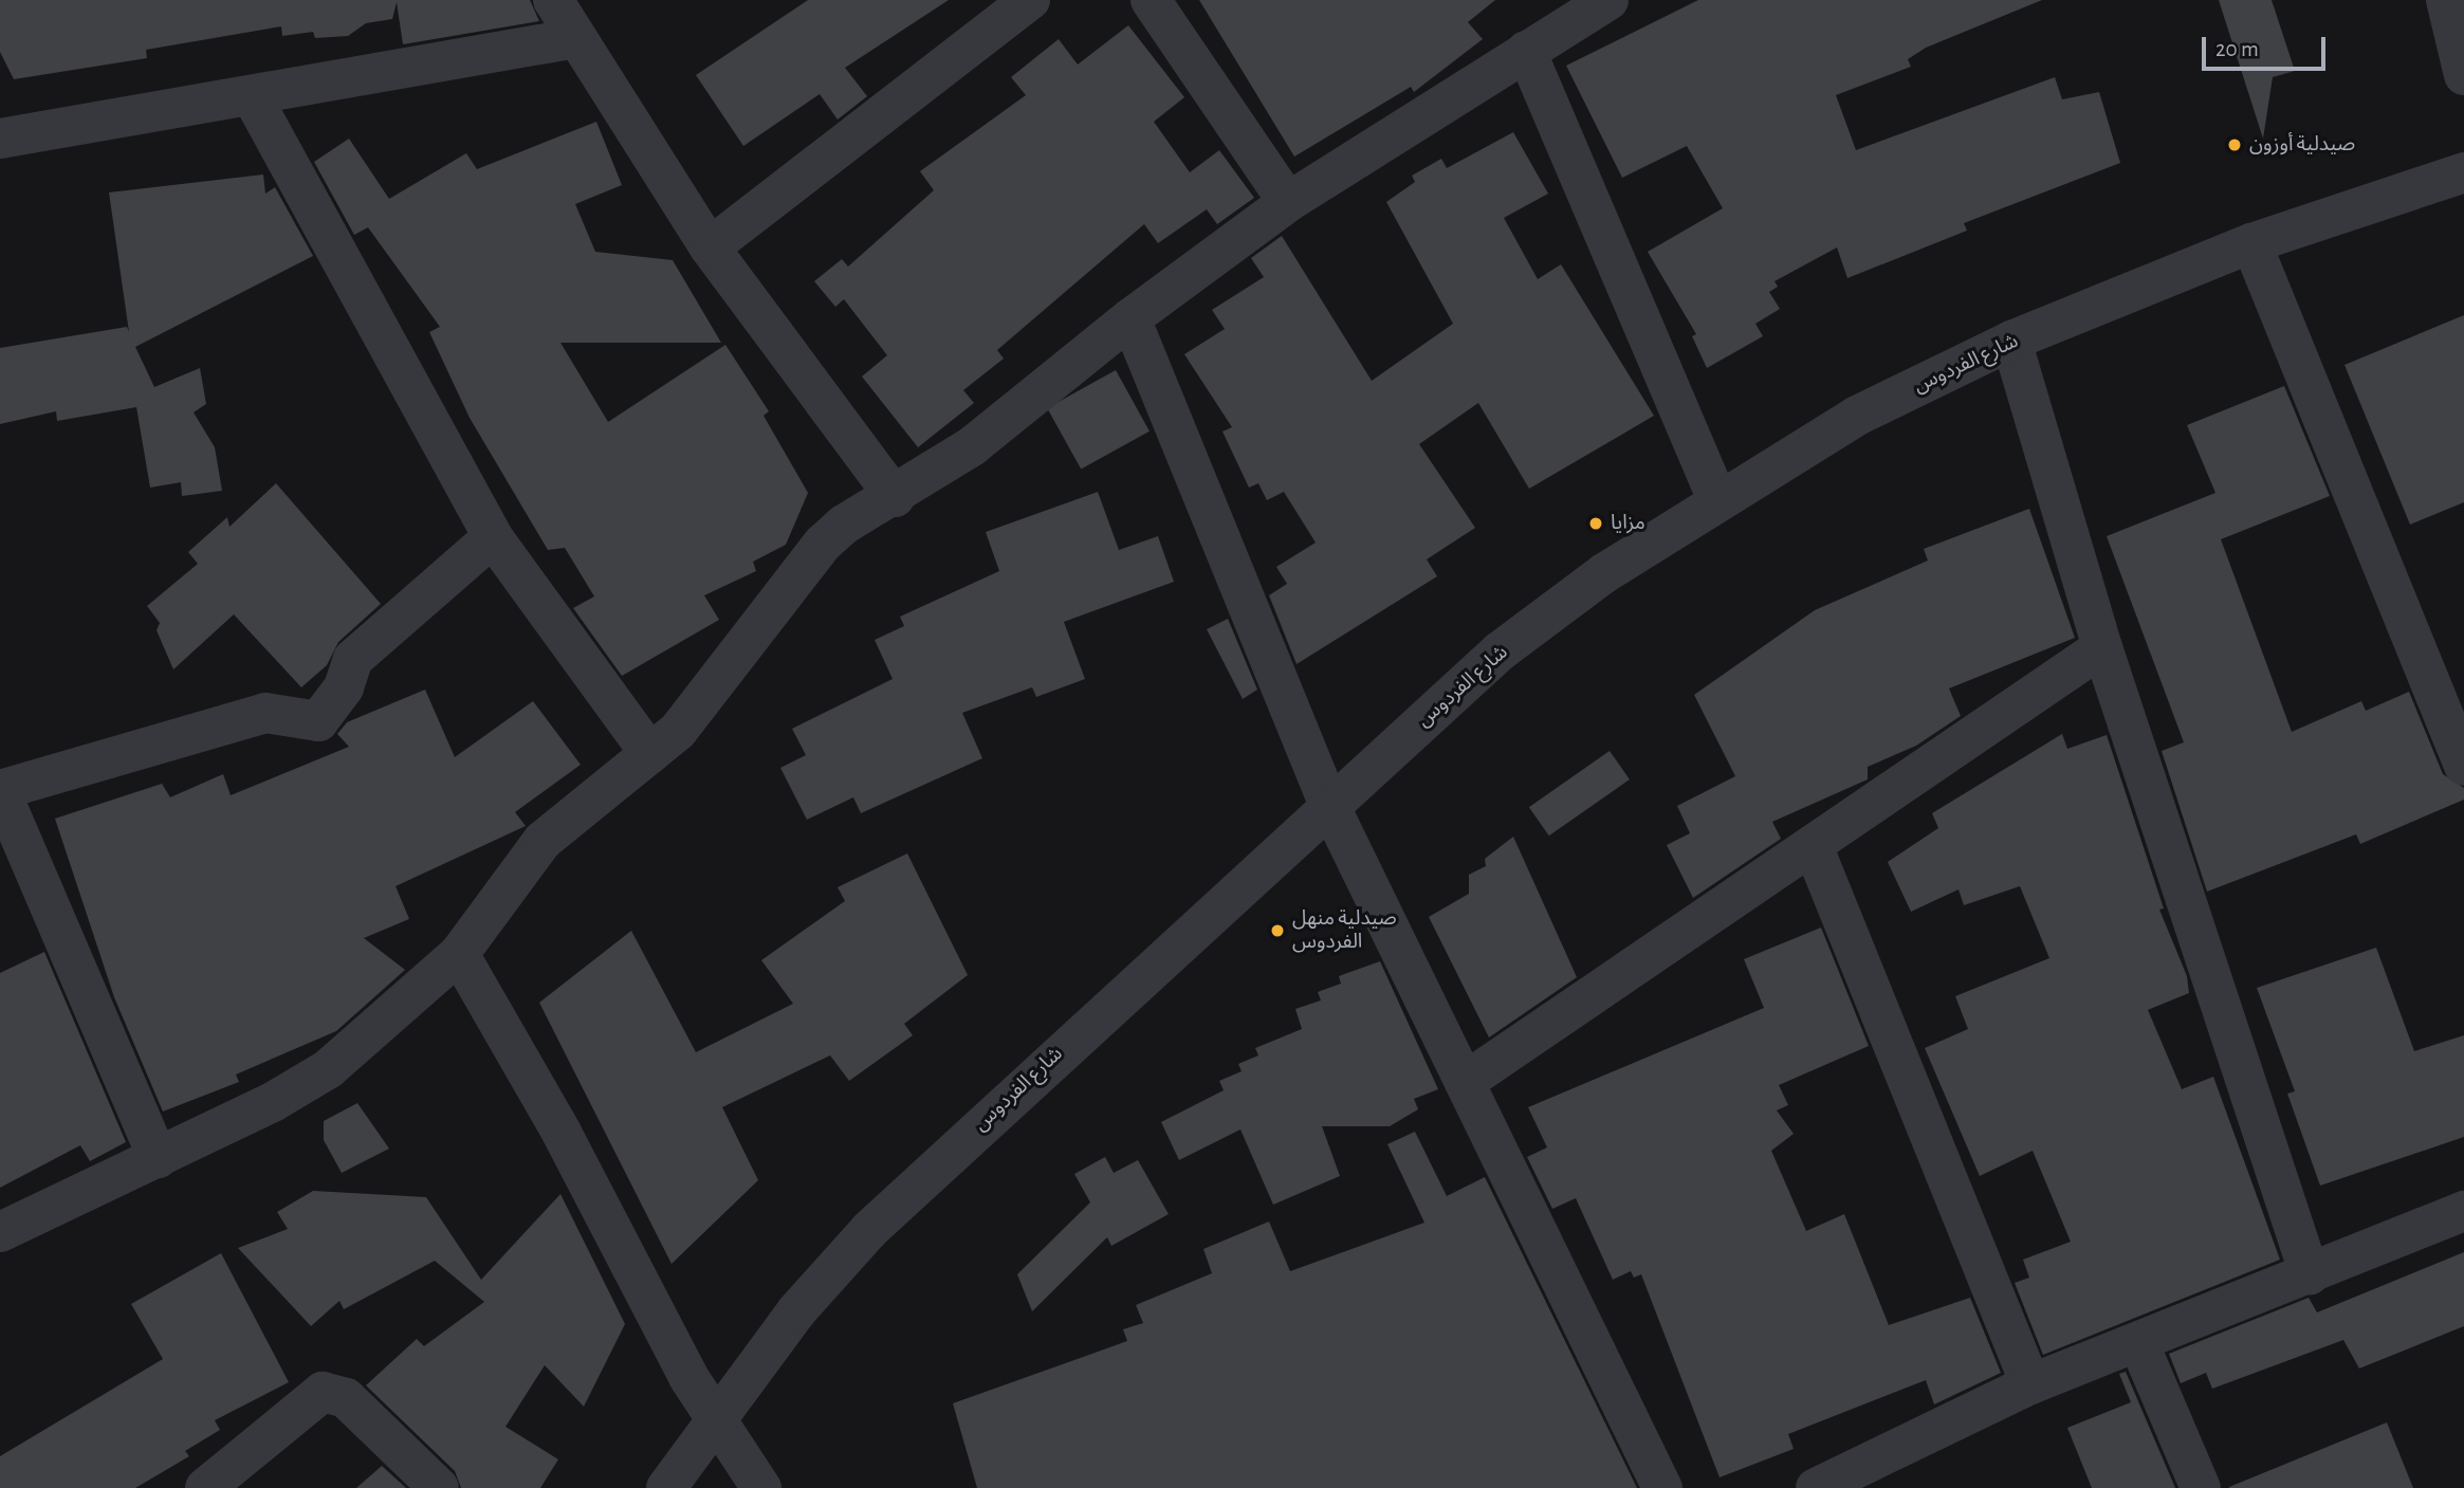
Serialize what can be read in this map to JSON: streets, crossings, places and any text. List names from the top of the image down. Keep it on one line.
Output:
{"streets":{"street":["شارع الفردوس"]},"places":["صيدلية أوزون","مزايا","صيدلية منهل الفردوس"],"scale_bar":"20 m"}
